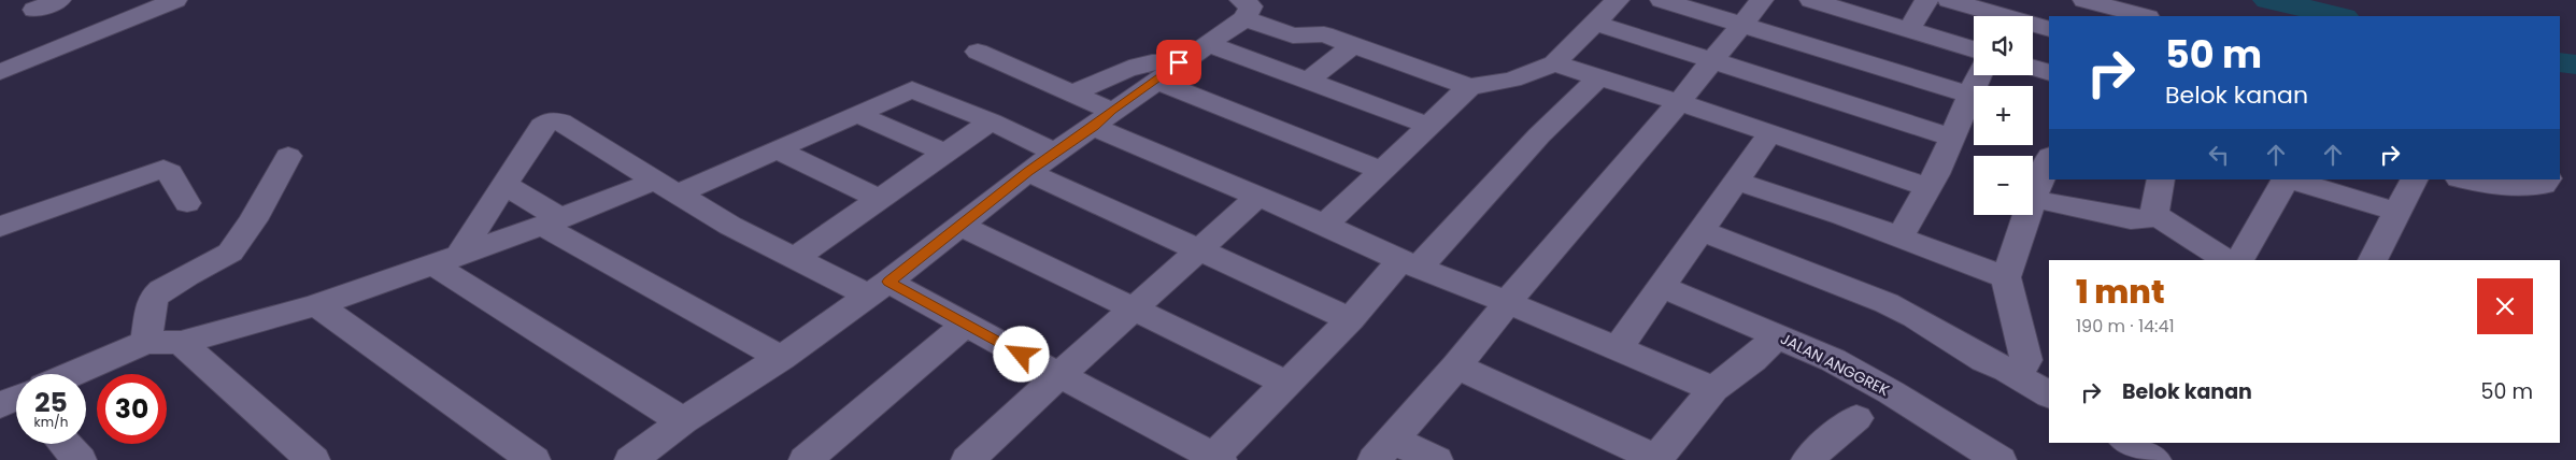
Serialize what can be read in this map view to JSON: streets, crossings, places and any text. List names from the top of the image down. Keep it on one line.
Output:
{"streets":{"street":["JALAN ANGGREK"]},"page":{"map_buttons":["+","−"],"turn":["50 m","Belok kanan"],"heading":["1 mnt","190 m · 14:41"],"list":[{"name":"Belok kanan","value":"50 m"}],"speed":"25 km/h","limit":"30"}}
